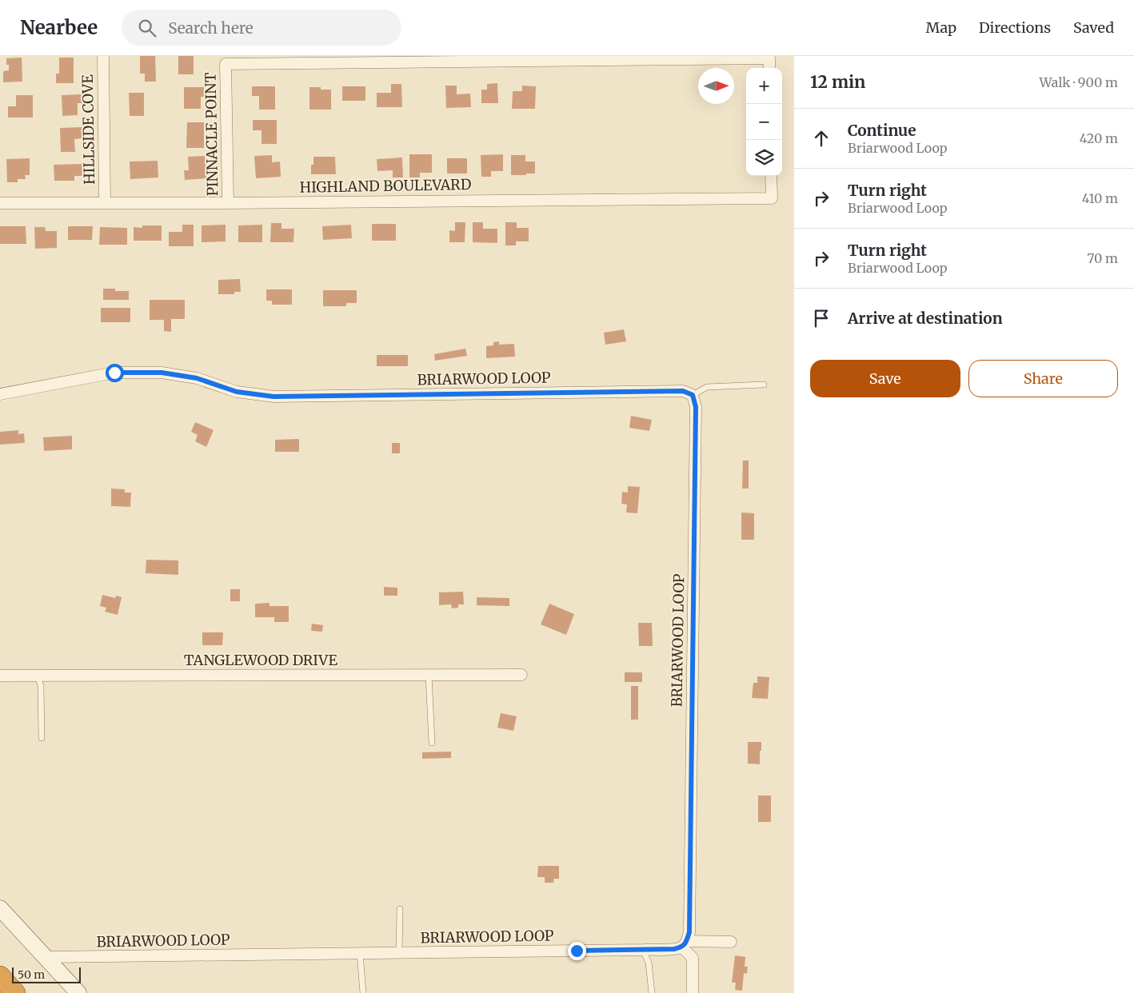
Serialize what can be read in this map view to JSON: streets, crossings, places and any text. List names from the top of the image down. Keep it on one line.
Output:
{"streets":{"street":["HILLSIDE COVE","PINNACLE POINT","HIGHLAND BOULEVARD","BRIARWOOD LOOP","TANGLEWOOD DRIVE"]},"crossings":[["HILLSIDE COVE","HIGHLAND BOULEVARD"],["PINNACLE POINT","HIGHLAND BOULEVARD"]],"scale_bar":"50 m","north":"right","page":{"header":"Nearbee","search":"Search here","nav":["Map","Directions","Saved"],"heading":["12 min","Walk · 900 m"],"map_buttons":["+","−"],"list":[["Continue","Briarwood Loop","420 m"],["Turn right","Briarwood Loop","410 m"],["Turn right","Briarwood Loop","70 m"],"Arrive at destination"],"buttons":["Save","Share"],"scale":"50 m"}}
